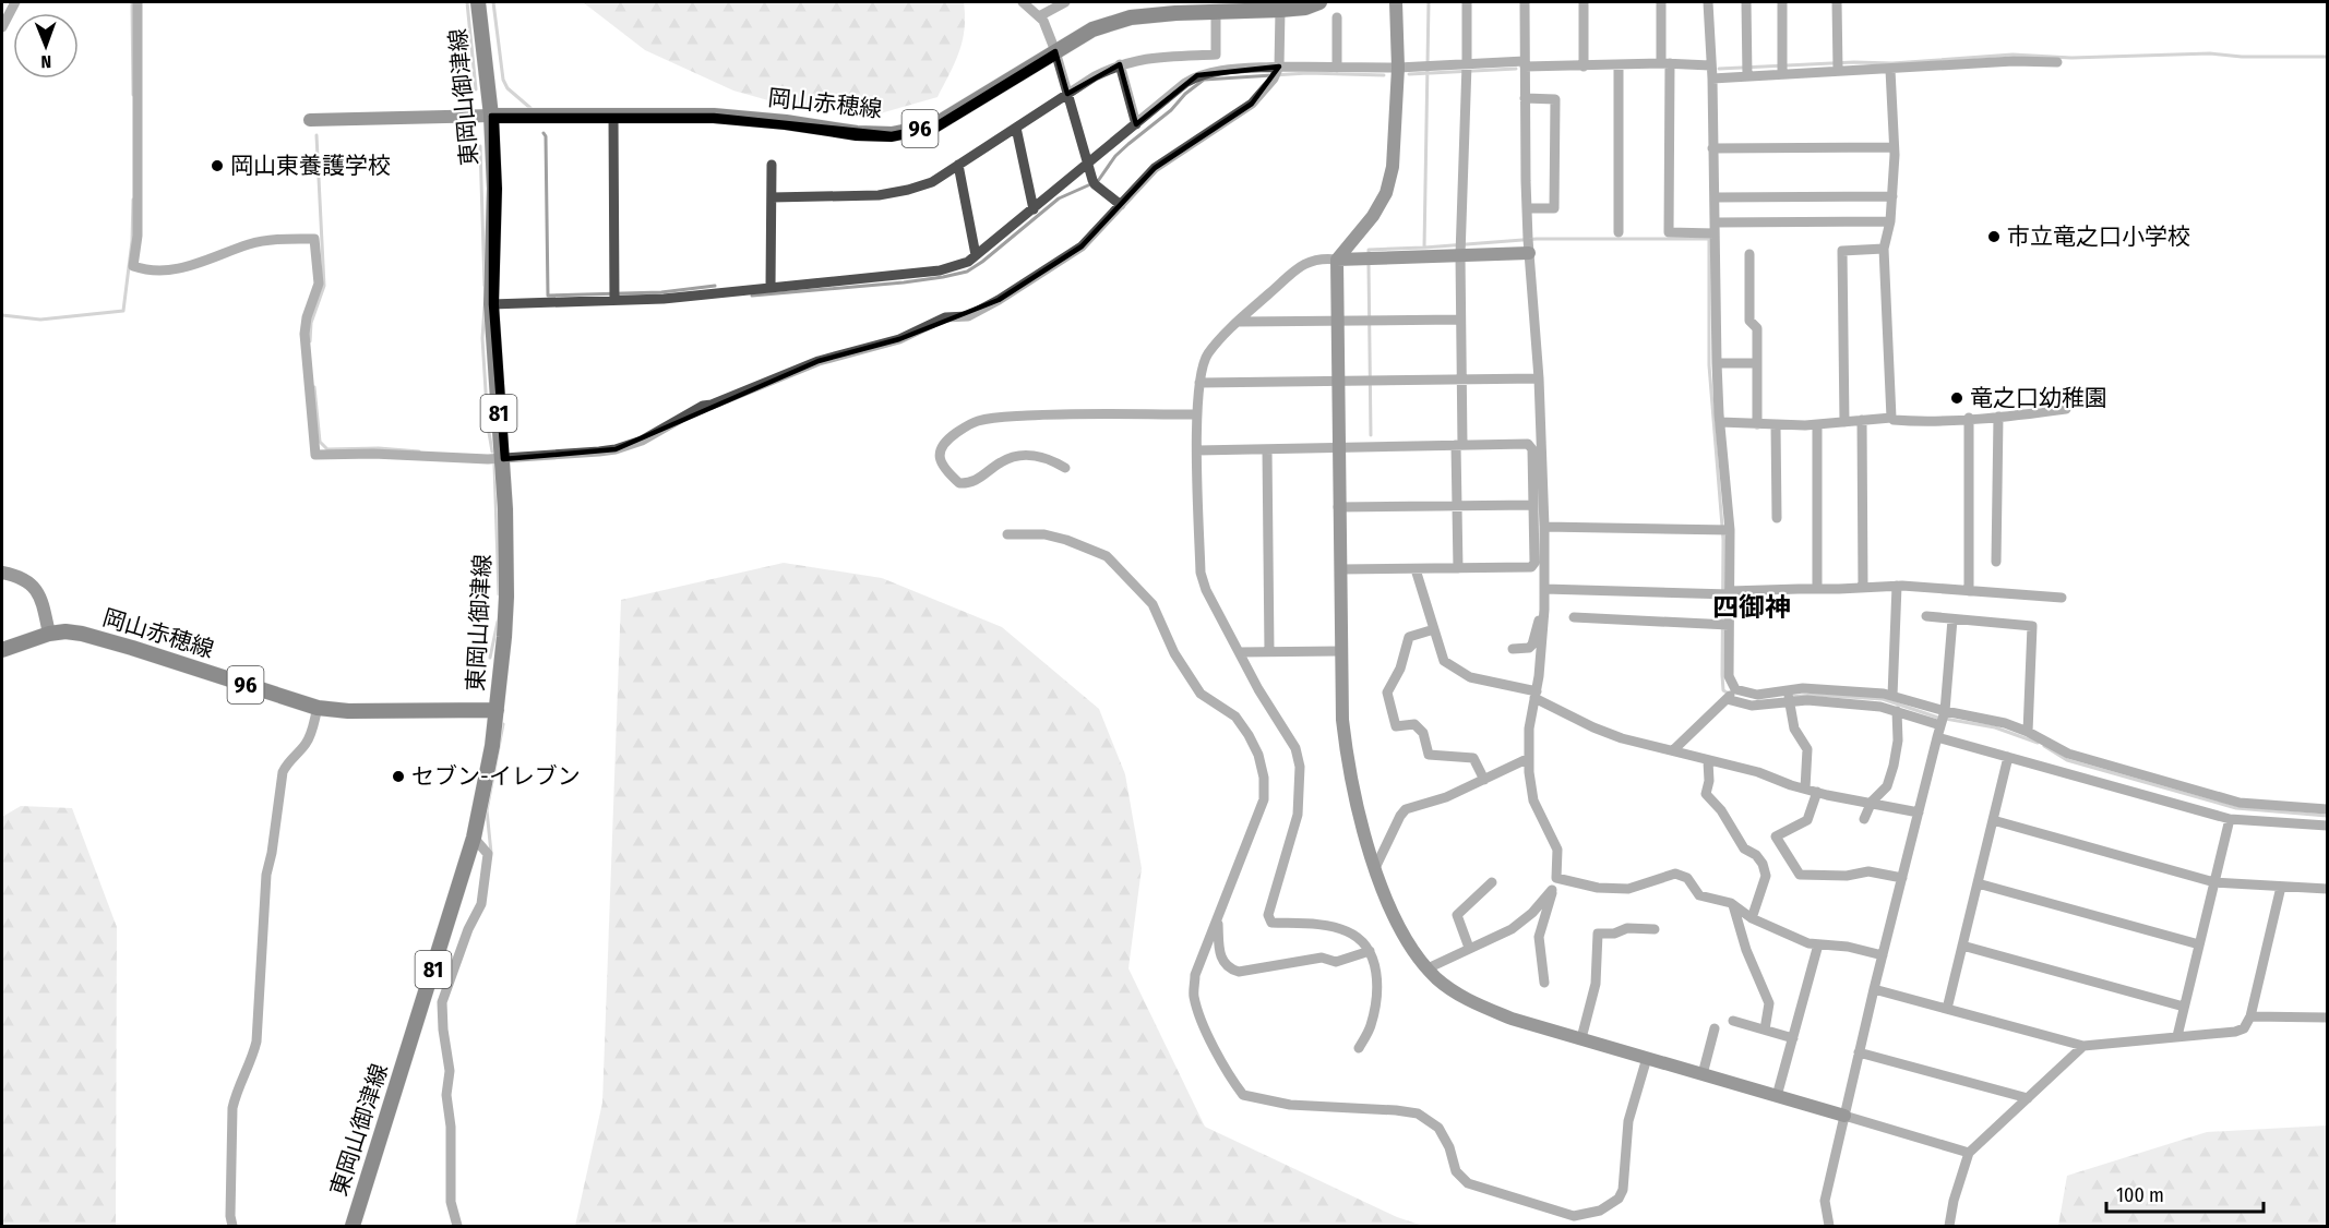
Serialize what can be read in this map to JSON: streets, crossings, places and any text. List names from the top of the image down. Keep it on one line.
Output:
{"streets":{"main road":["東岡山御津線","岡山赤穂線","96","81"]},"crossings":[["東岡山御津線","岡山赤穂線"]],"districts":["四御神"],"places":["岡山東養護学校","市立竜之口小学校","竜之口幼稚園","セブン-イレブン"],"scale_bar":"100 m","north":"bottom"}
